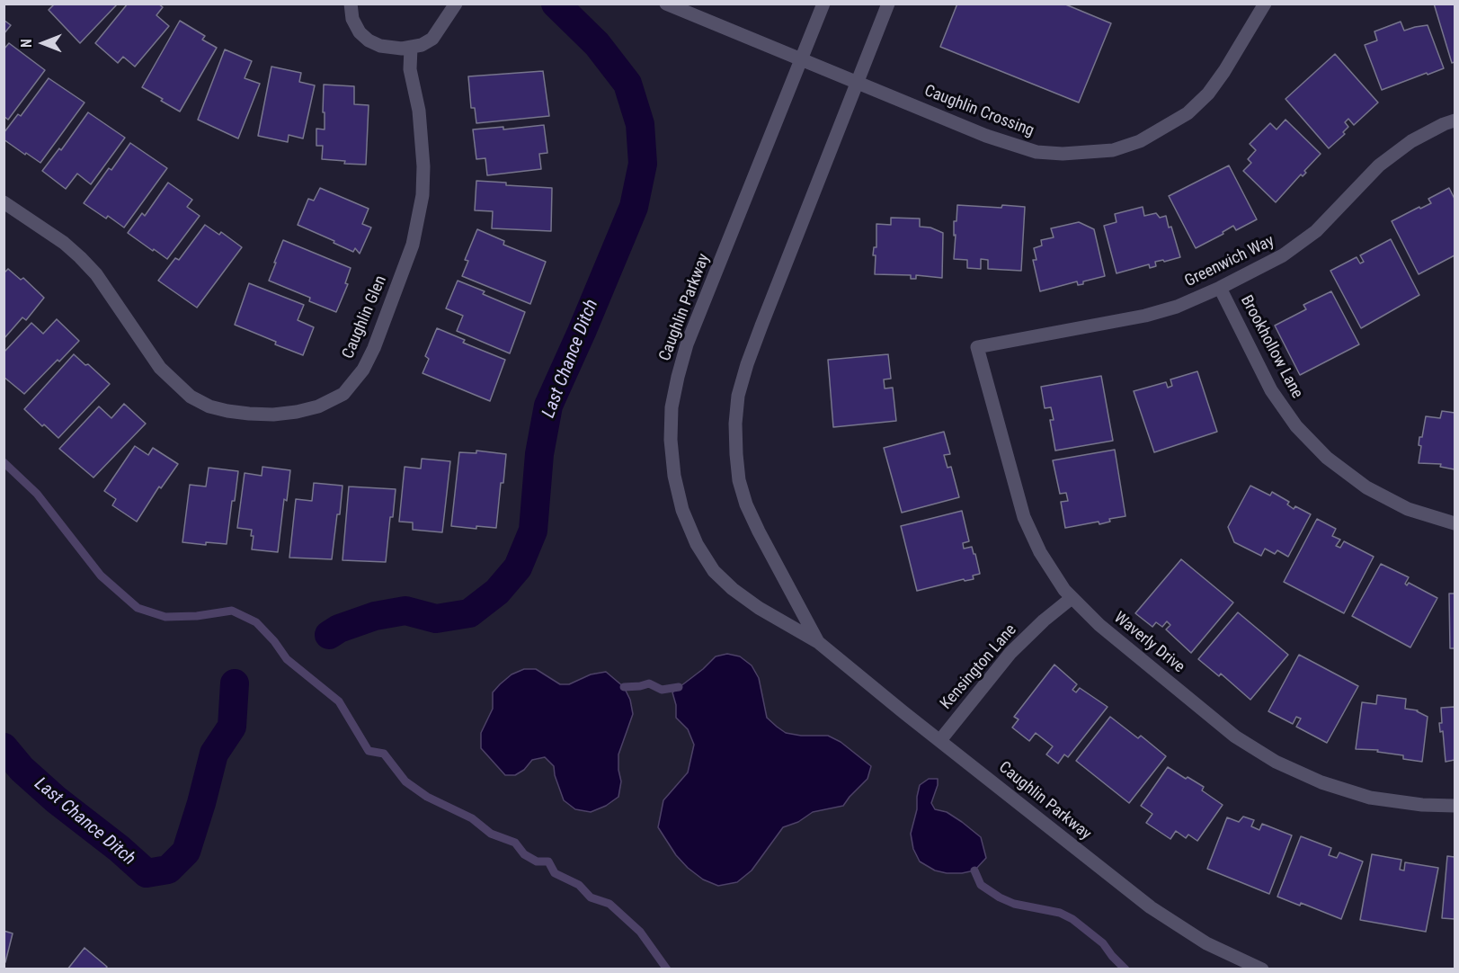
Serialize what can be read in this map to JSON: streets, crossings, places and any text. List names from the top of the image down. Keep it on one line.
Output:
{"streets":{"street":["Caughlin Crossing","Greenwich Way","Caughlin Parkway","Caughlin Glen","Brookhollow Lane","Waverly Drive","Kensington Lane"]},"crossings":[["Caughlin Crossing","Caughlin Parkway"],["Greenwich Way","Brookhollow Lane"],["Greenwich Way","Waverly Drive"],["Caughlin Parkway","Kensington Lane"],["Waverly Drive","Kensington Lane"]],"water":["Last Chance Ditch"],"north":"left"}
